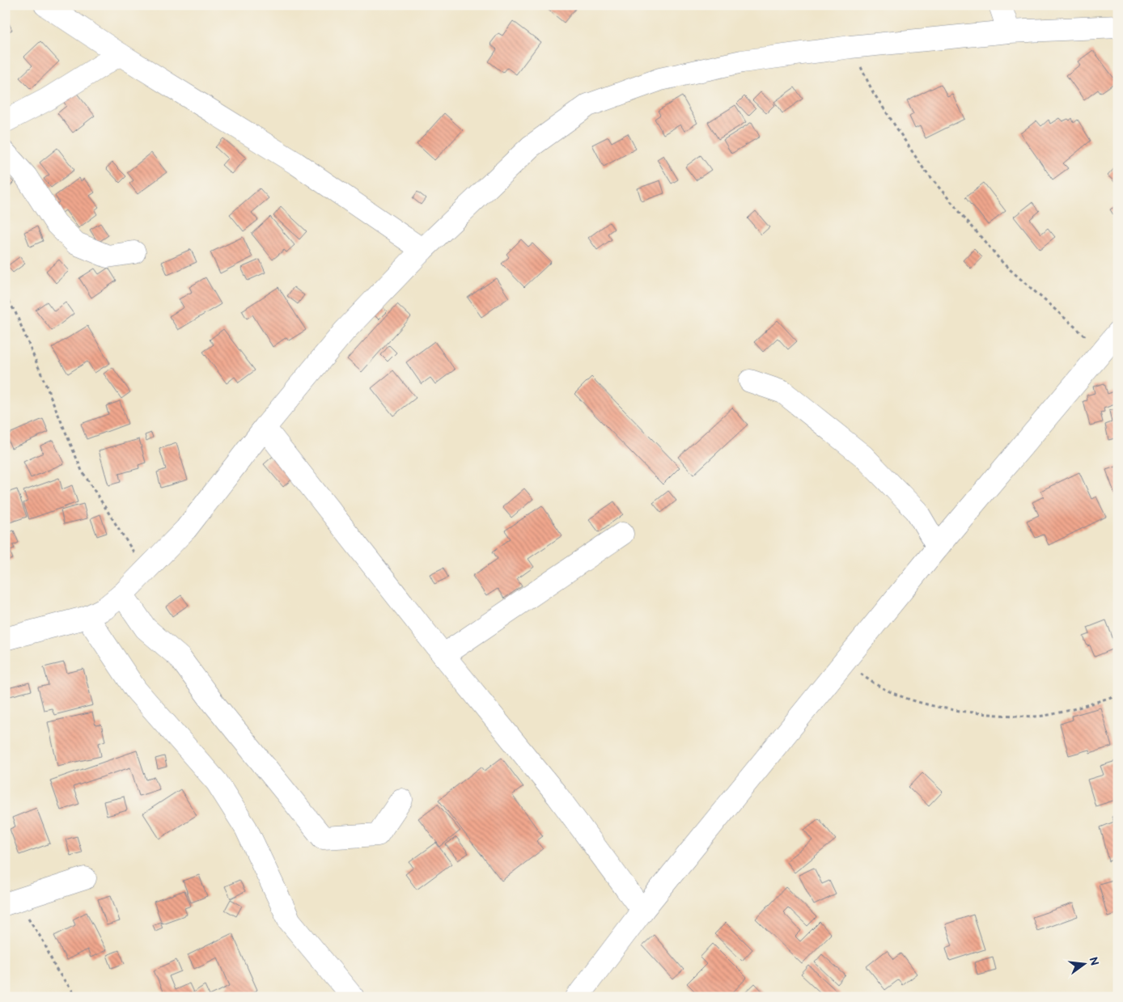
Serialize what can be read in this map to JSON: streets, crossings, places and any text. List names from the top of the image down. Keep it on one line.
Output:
{"north":"right"}
